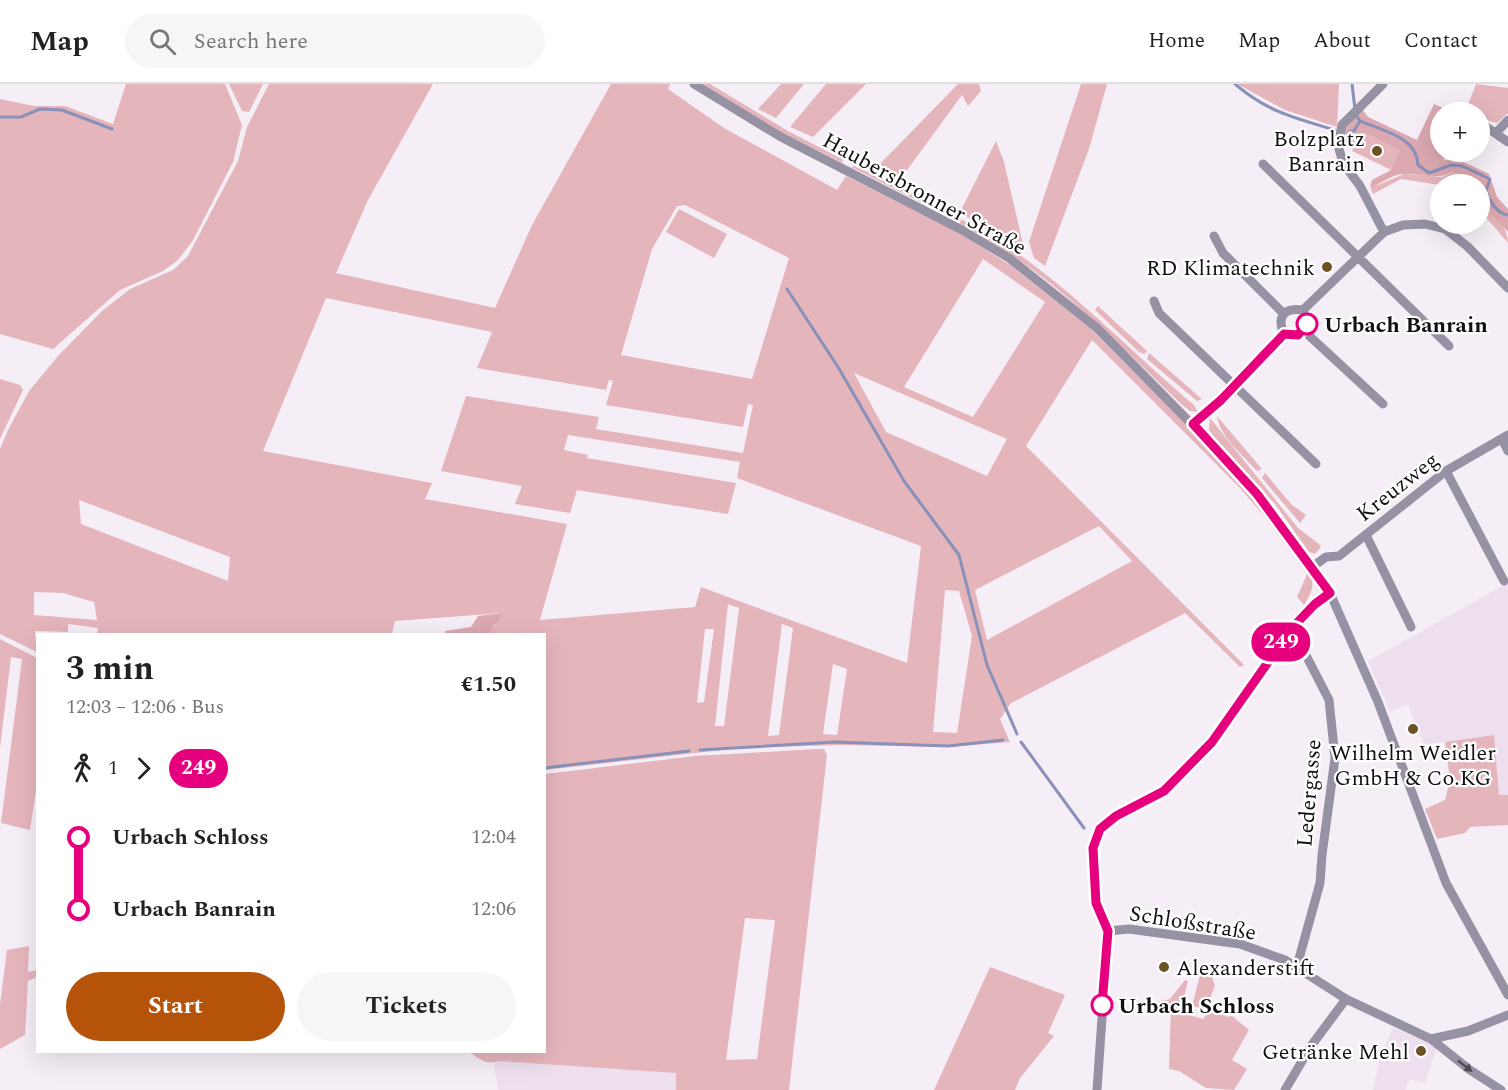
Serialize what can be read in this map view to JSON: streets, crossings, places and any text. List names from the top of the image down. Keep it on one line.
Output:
{"streets":{"street":["Haubersbronner Straße","Kreuzweg","Ledergasse","Schloßstraße"]},"crossings":[["Haubersbronner Straße","Kreuzweg"],["Ledergasse","Schloßstraße"]],"places":["Bolzplatz Banrain","RD Klimatechnik","Urbach Banrain","Wilhelm Weidler GmbH & Co.KG","Alexanderstift","Urbach Schloss","Getränke Mehl"],"lines":["bus line 249"],"page":{"header":"Map","search":"Search here","nav":["Home","Map","About","Contact"],"on_map":"249","map_buttons":["+","−"],"heading":["3 min","12:03 – 12:06 · Bus","€1.50"],"legs":["1","249"],"list":[{"name":"Urbach Schloss","value":"12:04"},{"name":"Urbach Banrain","value":"12:06"}],"buttons":["Start","Tickets"]}}
